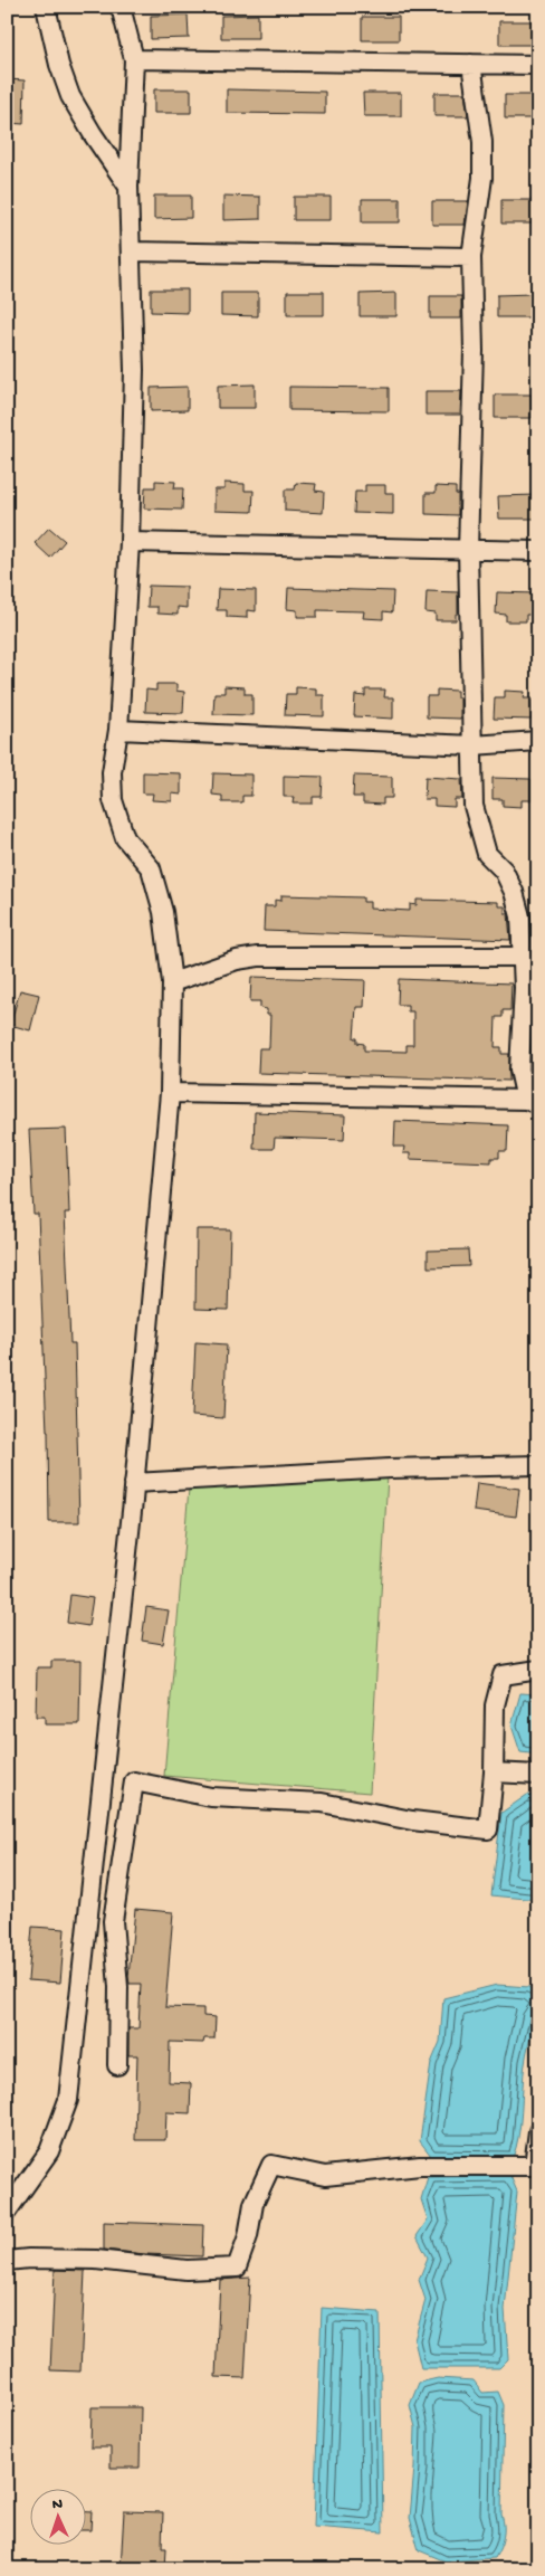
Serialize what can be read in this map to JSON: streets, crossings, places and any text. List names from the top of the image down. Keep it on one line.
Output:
{"north":"top"}
